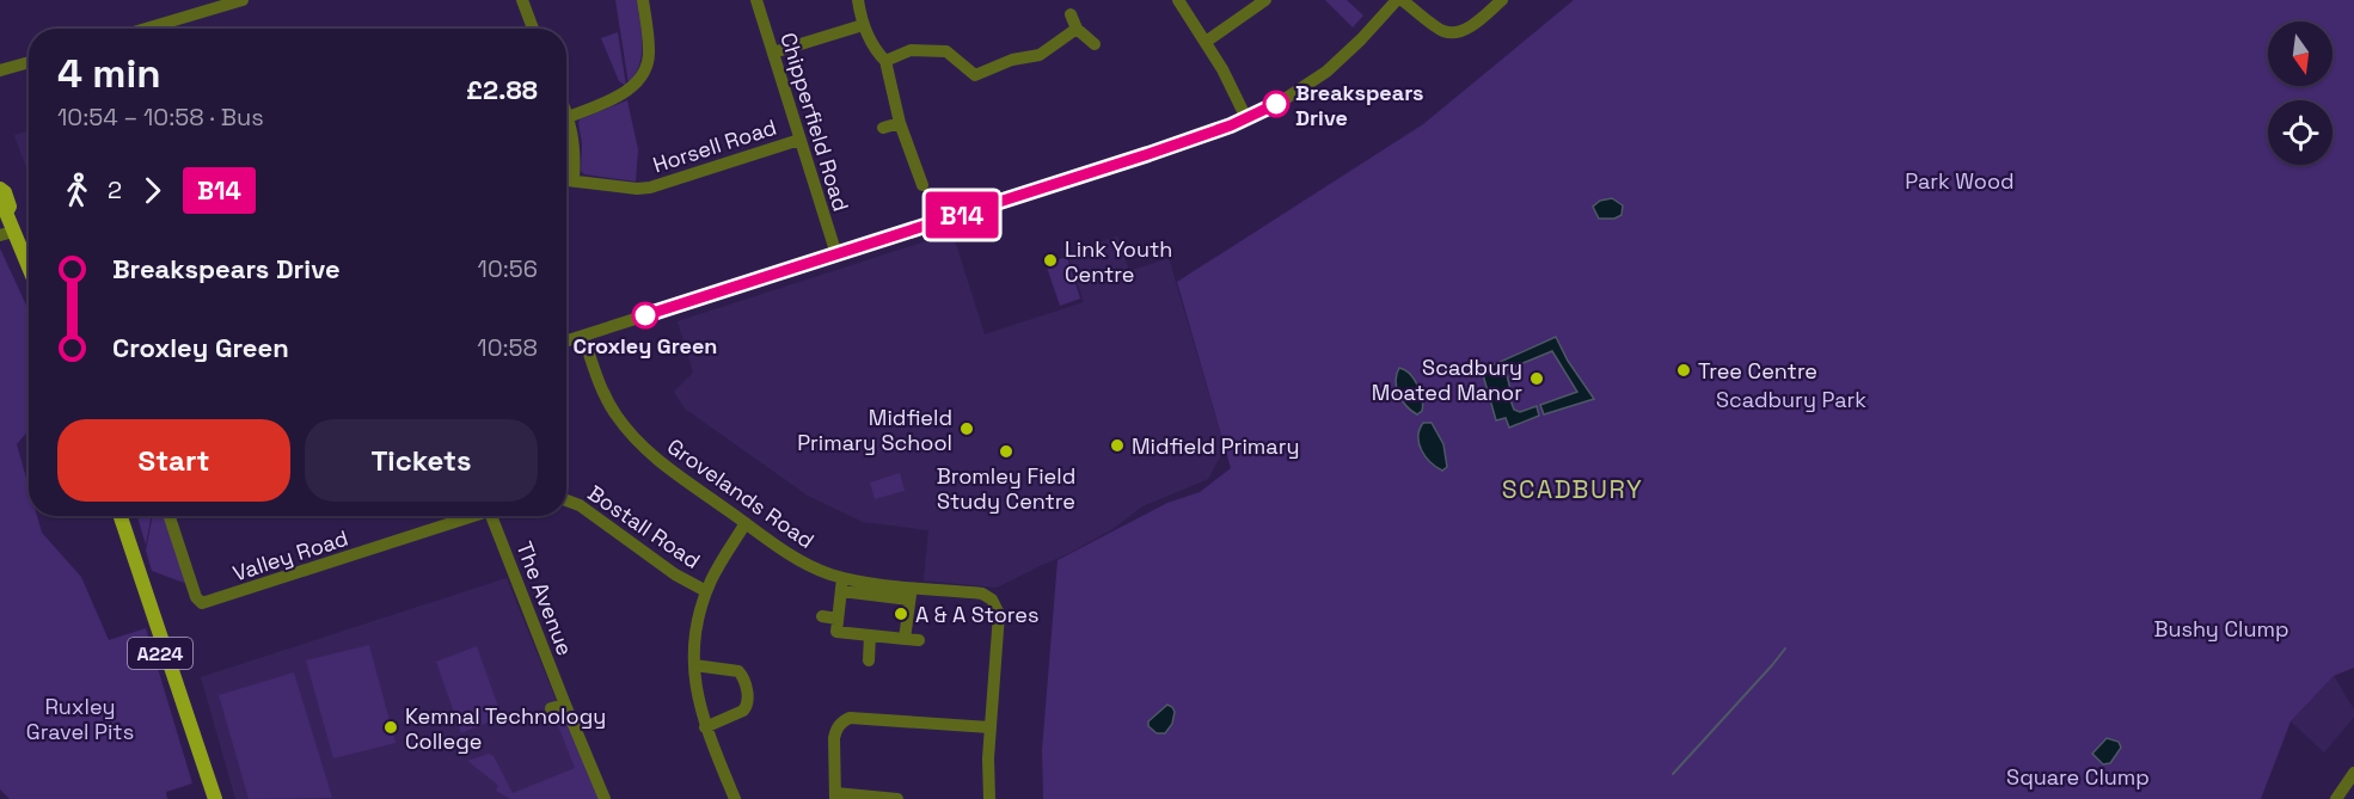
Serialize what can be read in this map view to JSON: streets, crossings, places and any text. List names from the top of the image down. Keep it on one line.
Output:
{"streets":{"main road":["A224"],"street":["Chipperfield Road","Horsell Road","Grovelands Road","Bostall Road","Valley Road","The Avenue"]},"crossings":[["Chipperfield Road","Horsell Road"]],"districts":["SCADBURY"],"parks":["Park Wood","Scadbury Park","Bushy Clump","Ruxley Gravel Pits","Square Clump"],"places":["Breakspears Drive","Link Youth Centre","Croxley Green","Tree Centre","Scadbury Moated Manor","Midfield Primary School","Midfield Primary","Bromley Field Study Centre","A & A Stores","Kemnal Technology College"],"lines":["bus line B14"],"north":"bottom","page":{"on_map":"B14","heading":["4 min","10:54 – 10:58 · Bus","£2.88"],"legs":["2","B14"],"list":[{"name":"Breakspears Drive","value":"10:56"},{"name":"Croxley Green","value":"10:58"}],"buttons":["Start","Tickets"]}}
